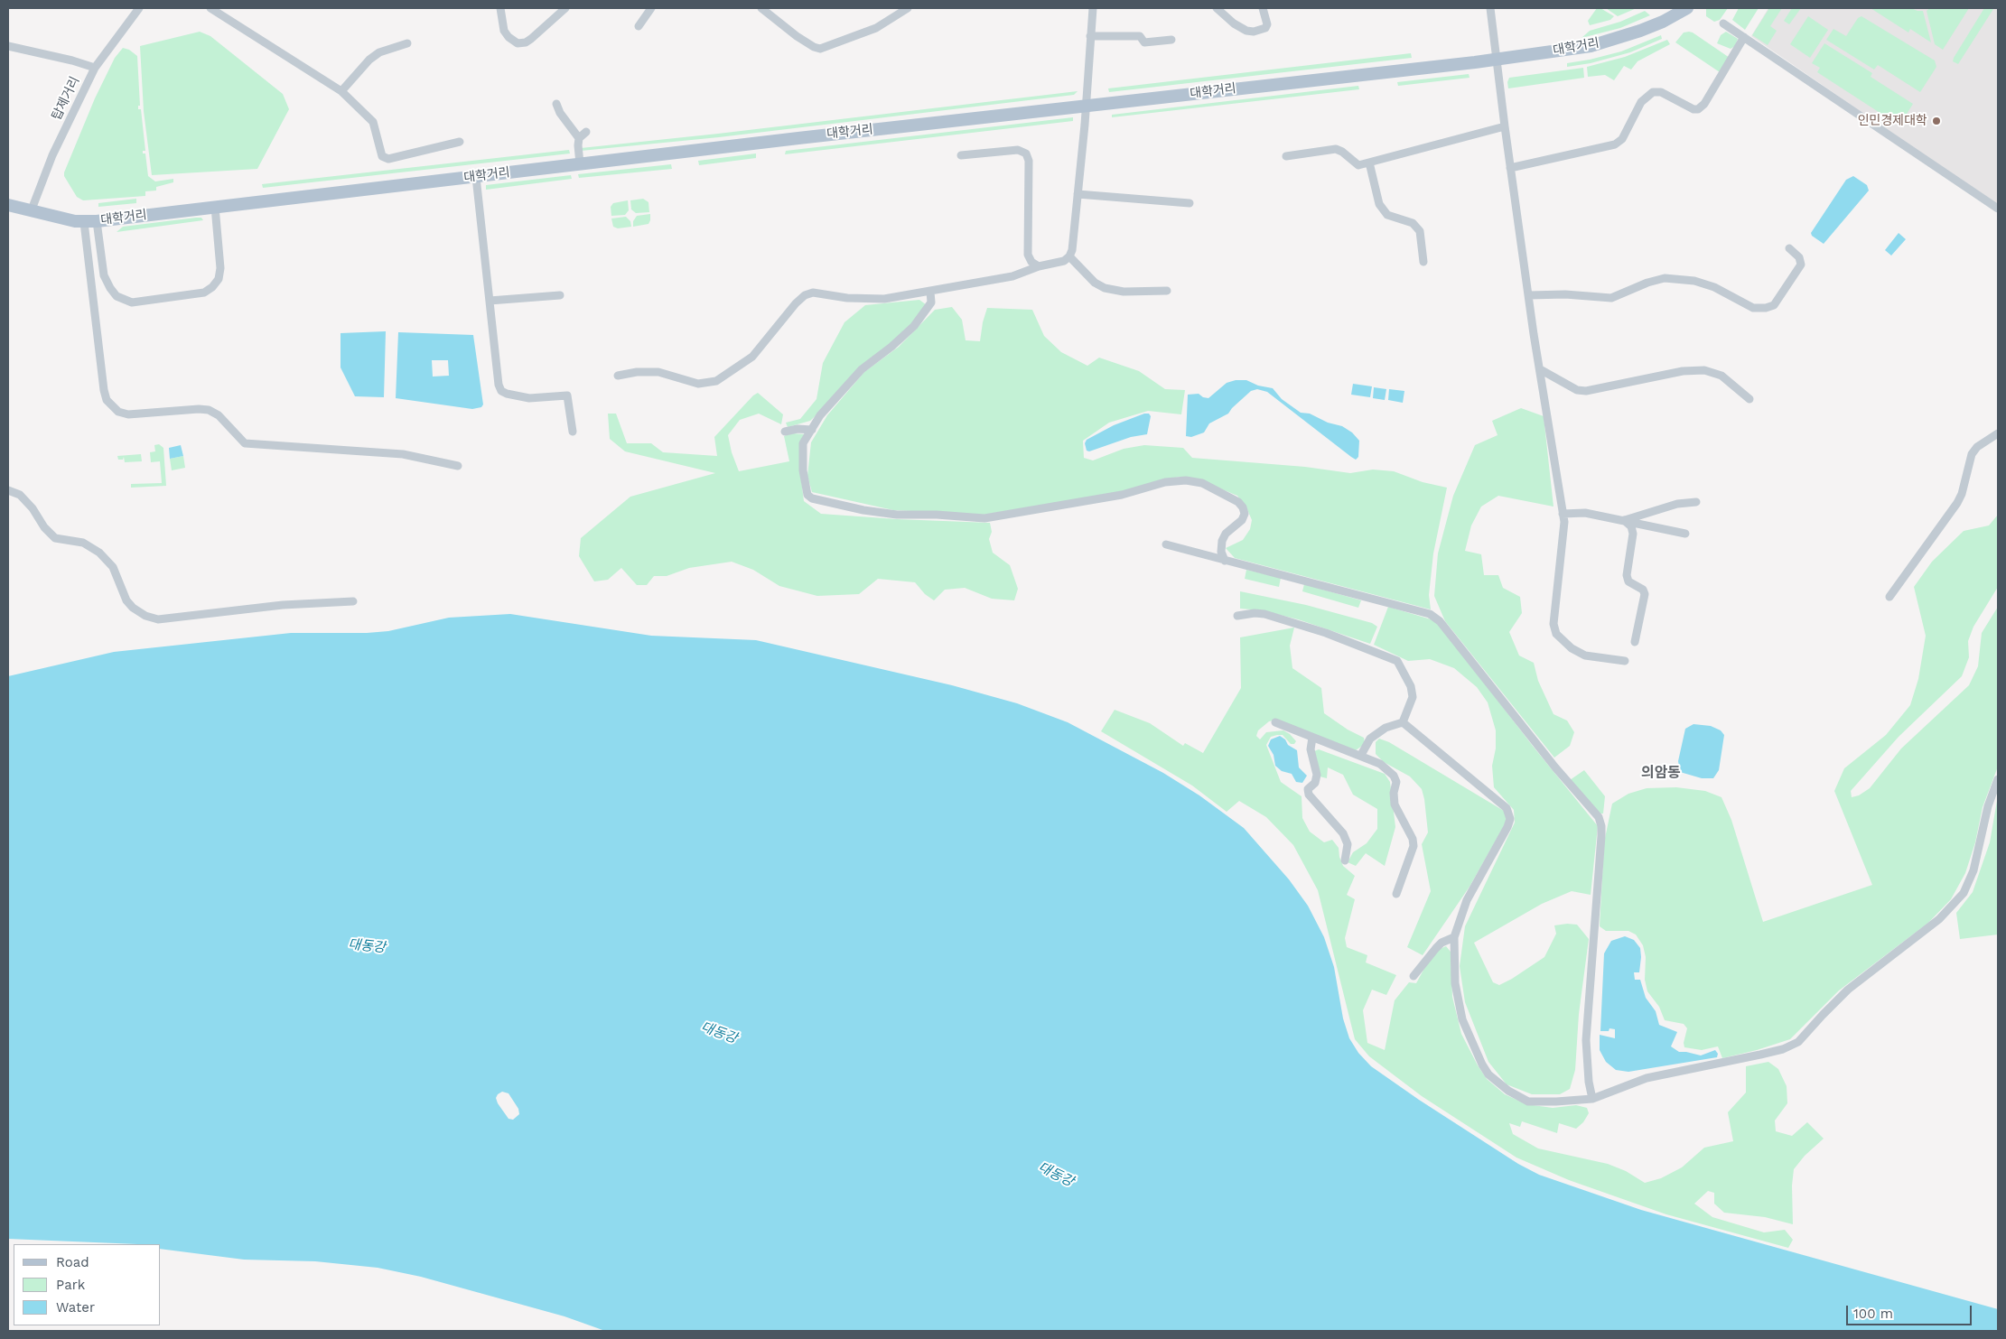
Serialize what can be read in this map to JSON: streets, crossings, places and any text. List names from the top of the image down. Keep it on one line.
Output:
{"streets":{"main road":["대학거리"],"street":["탑제거리"]},"crossings":[["대학거리","탑제거리"]],"districts":["의암동"],"water":["대동강"],"places":["인민경제대학"],"legend":["Road","Park","Water"],"scale_bar":"100 m"}
